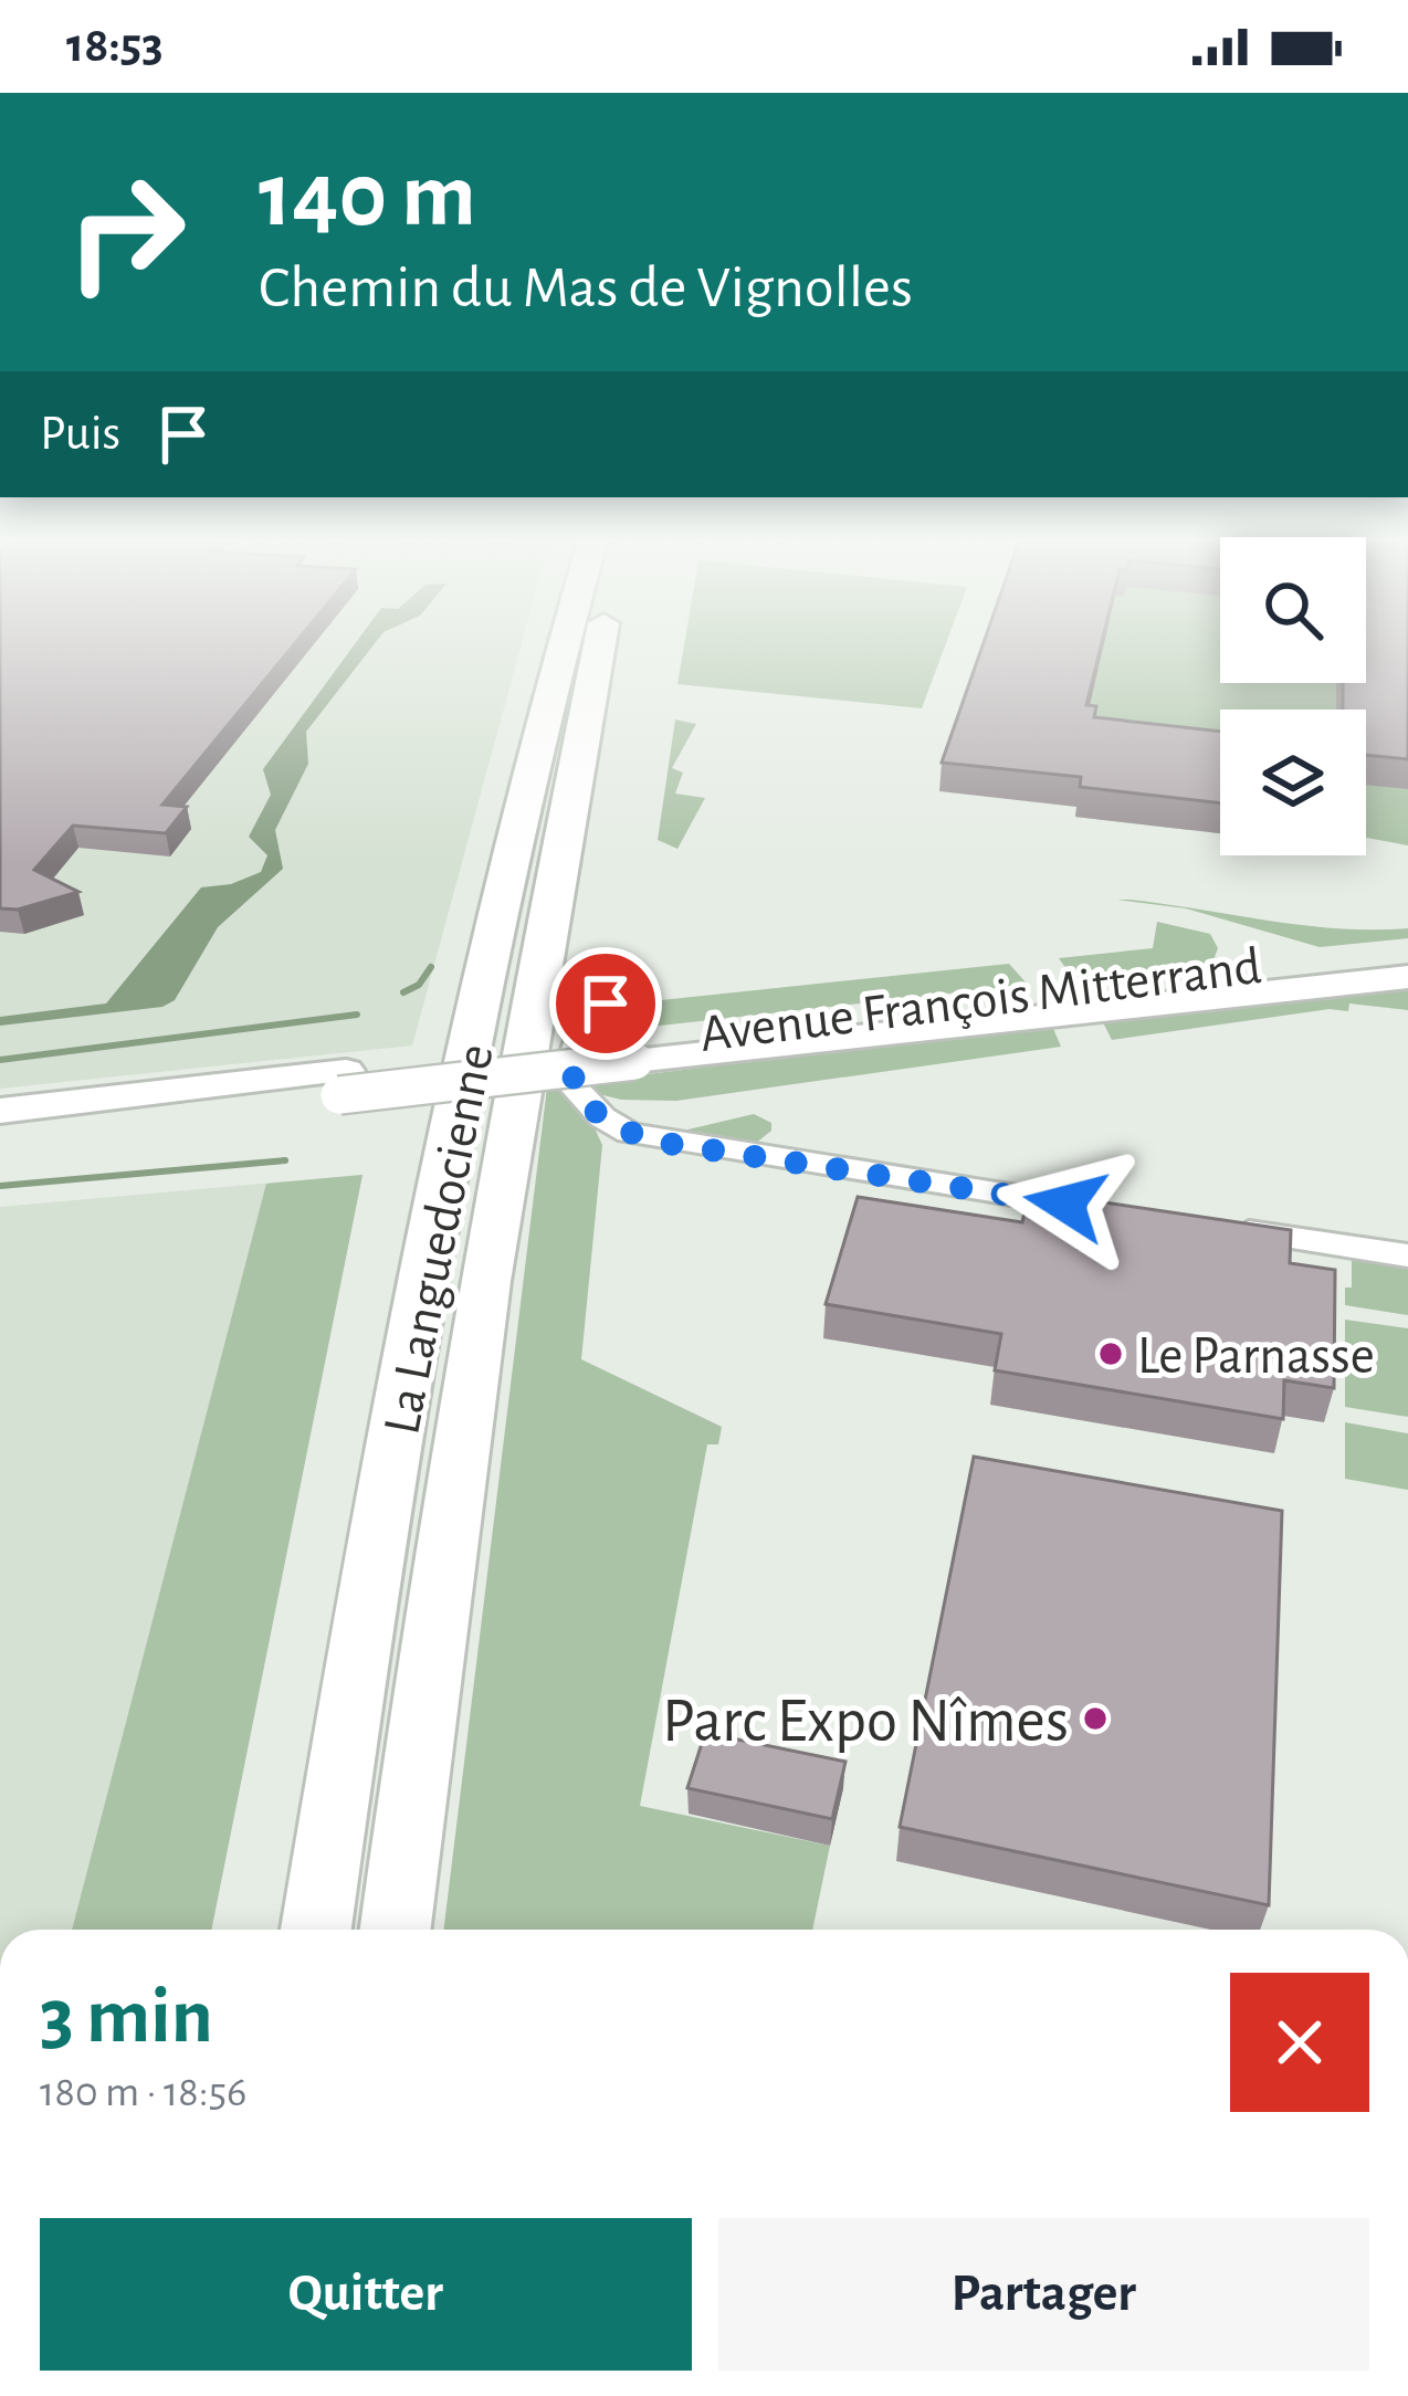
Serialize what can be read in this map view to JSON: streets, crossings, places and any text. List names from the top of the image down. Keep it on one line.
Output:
{"streets":{"highway":["La Languedocienne"],"main road":["Avenue François Mitterrand"]},"places":["Le Parnasse","Parc Expo Nîmes"],"page":{"status":"18:53","turn":["140 m","Chemin du Mas de Vignolles"],"then":"Puis","heading":["3 min","180 m · 18:56"],"buttons":["Quitter","Partager"]}}
